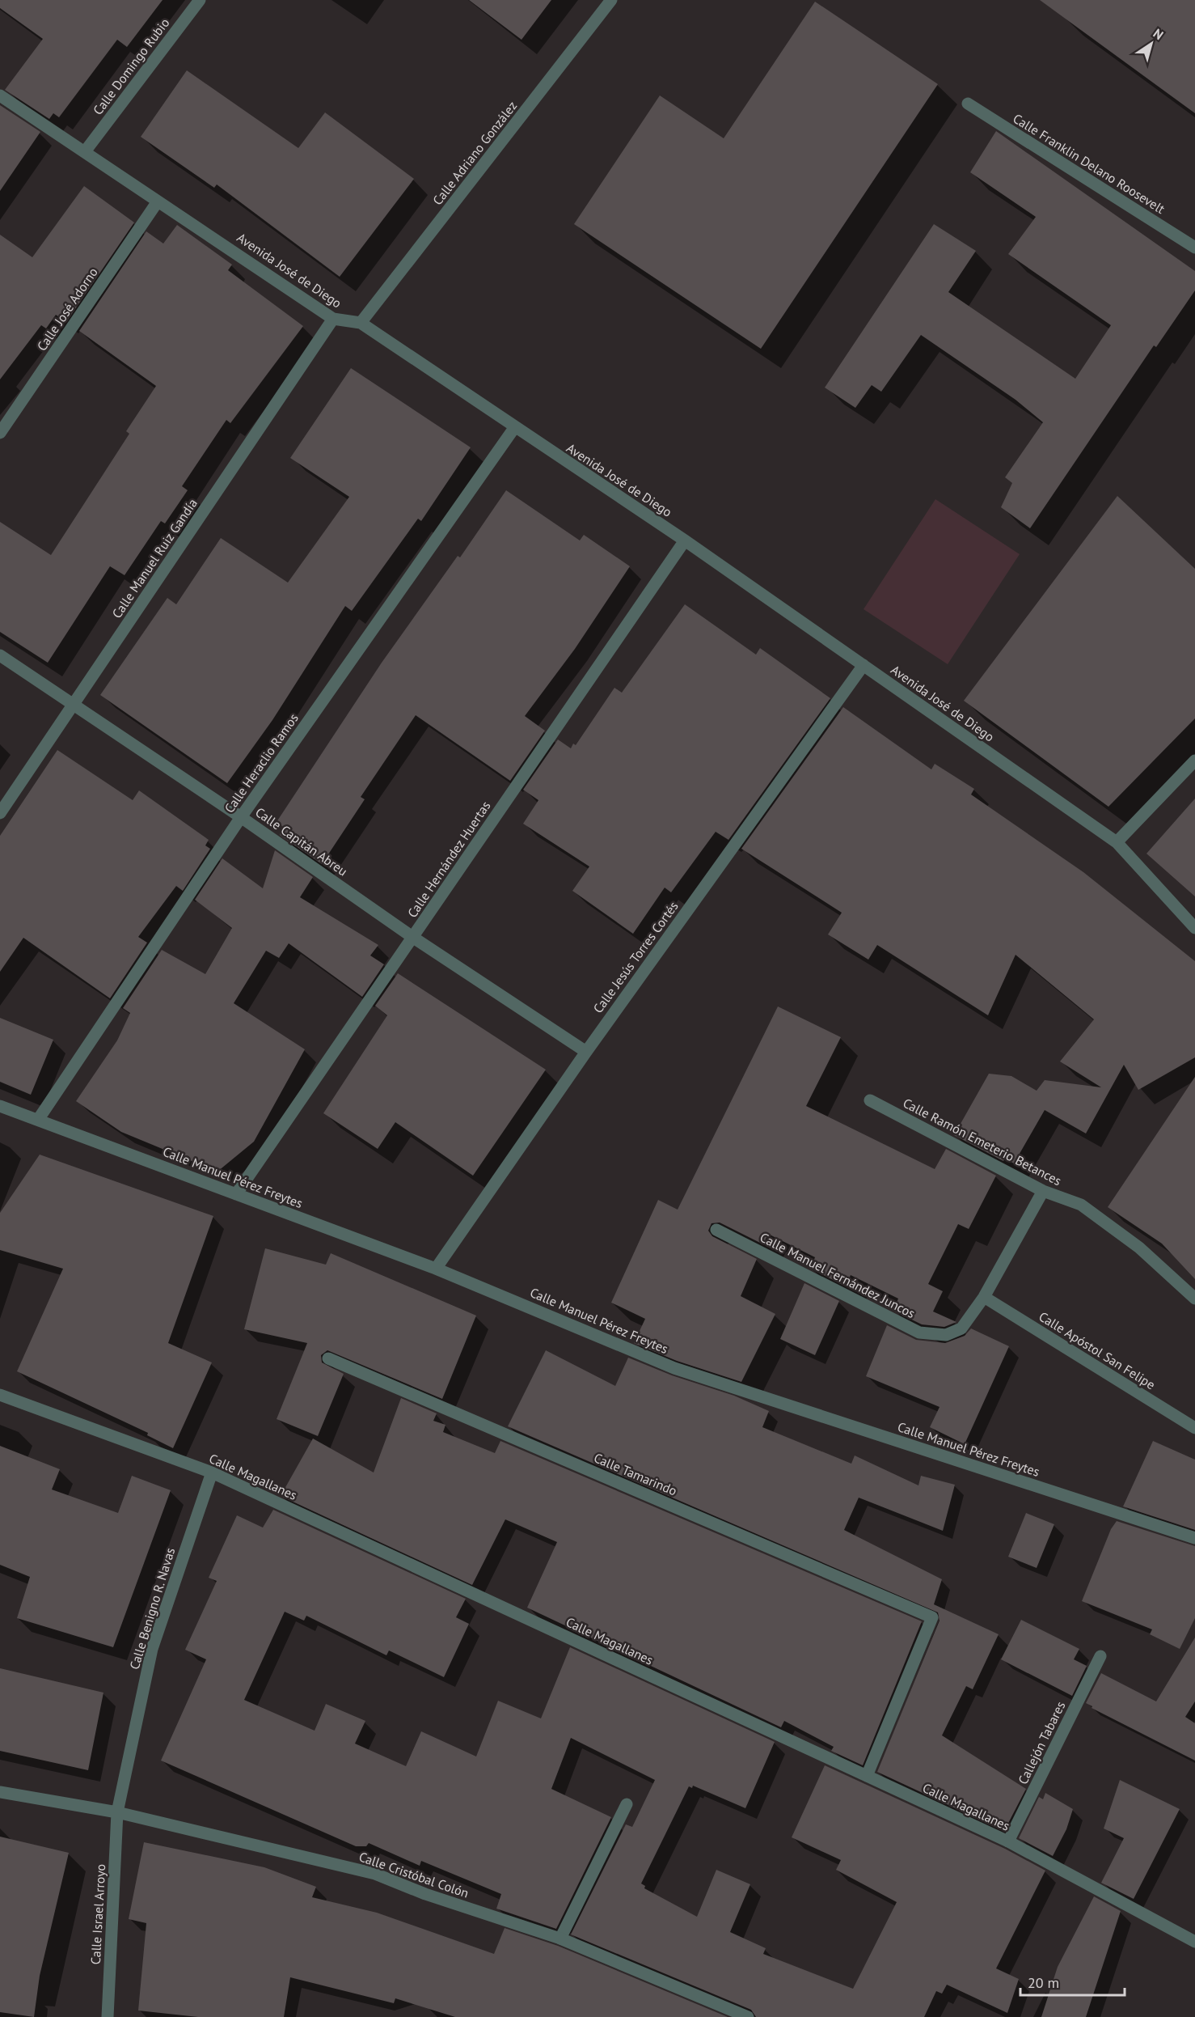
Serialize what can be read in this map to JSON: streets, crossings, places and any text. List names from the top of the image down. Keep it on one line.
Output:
{"streets":{"street":["Calle Domingo Rubio","Calle Adriano González","Calle Franklin Delano Roosevelt","Avenida José de Diego","Calle José Adorno","Calle Manuel Ruiz Gandía","Calle Heraclio Ramos","Calle Capitán Abreu","Calle Hernández Huertas","Calle Jesús Torres Cortés","Calle Ramón Emeterio Betances","Calle Manuel Pérez Freytes","Calle Manuel Fernández Juncos","Calle Apóstol San Felipe","Calle Tamarindo","Calle Magallanes","Calle Benigno R. Navas","Callejón Tabares","Calle Cristóbal Colón","Calle Israel Arroyo"]},"crossings":[["Calle Domingo Rubio","Avenida José de Diego"],["Calle Adriano González","Avenida José de Diego"],["Avenida José de Diego","Calle José Adorno"],["Avenida José de Diego","Calle Manuel Ruiz Gandía"],["Avenida José de Diego","Calle Heraclio Ramos"],["Avenida José de Diego","Calle Hernández Huertas"],["Avenida José de Diego","Calle Jesús Torres Cortés"],["Calle Manuel Ruiz Gandía","Calle Capitán Abreu"],["Calle Heraclio Ramos","Calle Capitán Abreu"],["Calle Heraclio Ramos","Calle Manuel Pérez Freytes"],["Calle Capitán Abreu","Calle Hernández Huertas"],["Calle Capitán Abreu","Calle Jesús Torres Cortés"],["Calle Hernández Huertas","Calle Manuel Pérez Freytes"],["Calle Jesús Torres Cortés","Calle Manuel Pérez Freytes"],["Calle Ramón Emeterio Betances","Calle Manuel Fernández Juncos"],["Calle Manuel Fernández Juncos","Calle Apóstol San Felipe"],["Calle Tamarindo","Calle Magallanes"],["Calle Magallanes","Calle Benigno R. Navas"],["Calle Magallanes","Callejón Tabares"],["Calle Benigno R. Navas","Calle Cristóbal Colón"],["Calle Benigno R. Navas","Calle Israel Arroyo"],["Calle Cristóbal Colón","Calle Israel Arroyo"]],"scale_bar":"20 m","north":"top right"}
